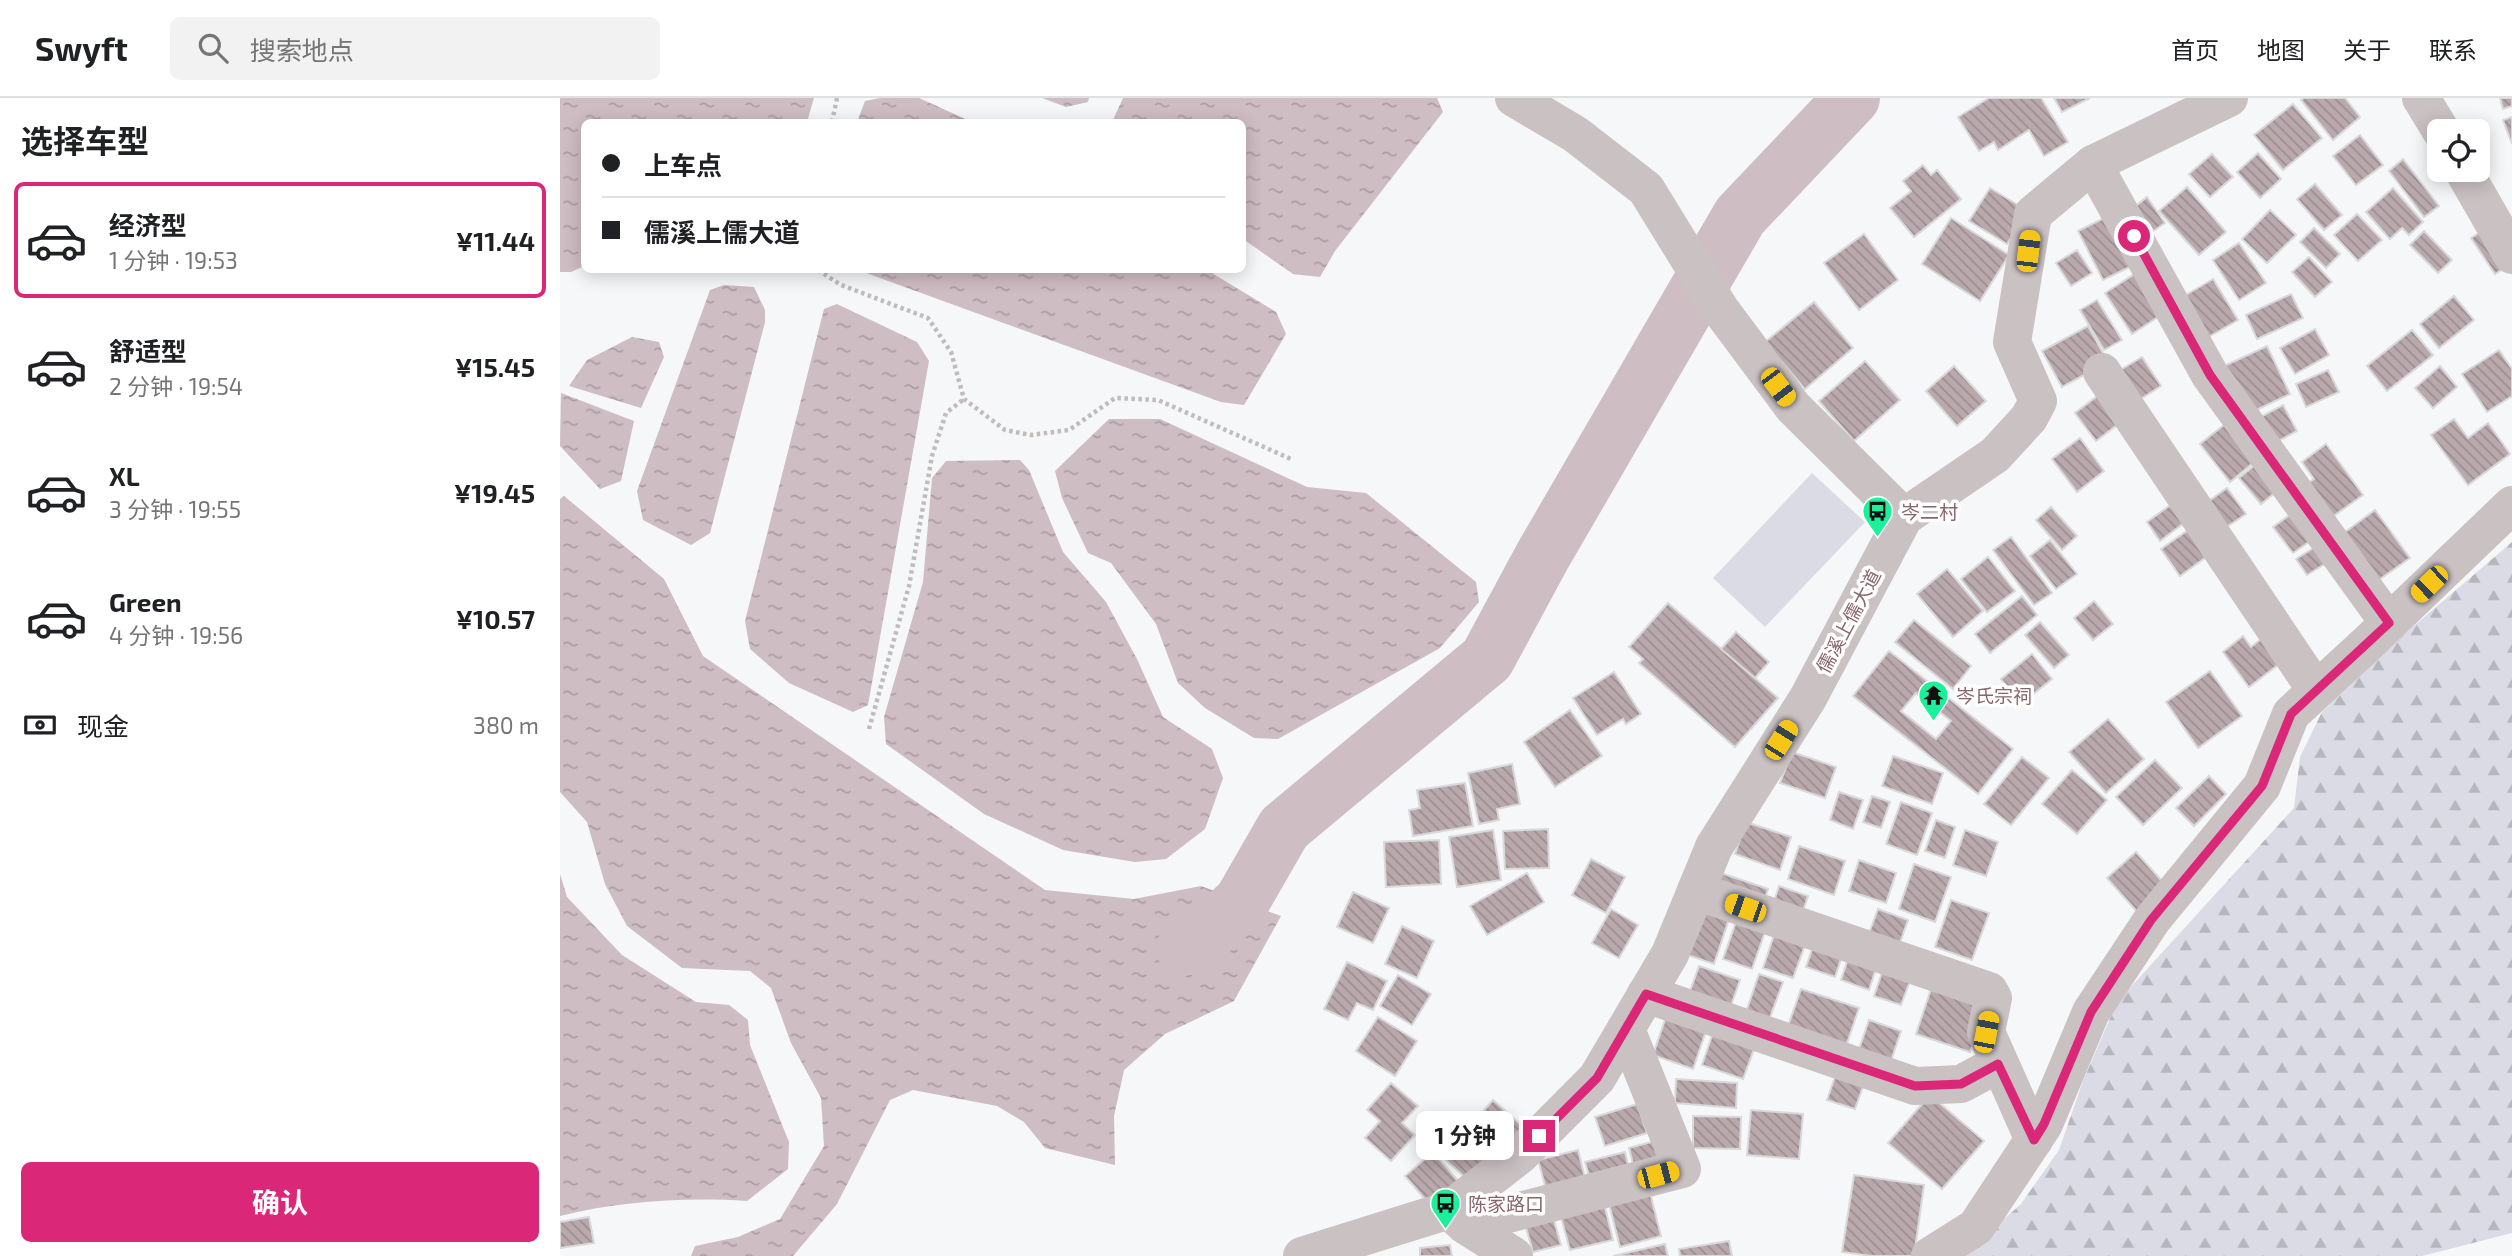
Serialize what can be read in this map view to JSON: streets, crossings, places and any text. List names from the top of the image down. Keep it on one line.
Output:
{"streets":{"street":["儒溪上儒大道"]},"places":{"bus stop":["岑二村","陈家路口"],"temple":["岑氏宗祠"]},"page":{"header":"Swyft","search":"搜索地点","nav":["首页","地图","关于","联系"],"heading":"选择车型","banner":["上车点","儒溪上儒大道"],"list":[{"name":"经济型","note":"1 分钟 · 19:53","value":"¥11.44"},{"name":"舒适型","note":"2 分钟 · 19:54","value":"¥15.45"},{"name":"XL","note":"3 分钟 · 19:55","value":"¥19.45"},{"name":"Green","note":"4 分钟 · 19:56","value":"¥10.57"}],"pay":["现金","380 m"],"bubble":"1 分钟","buttons":"确认"}}
